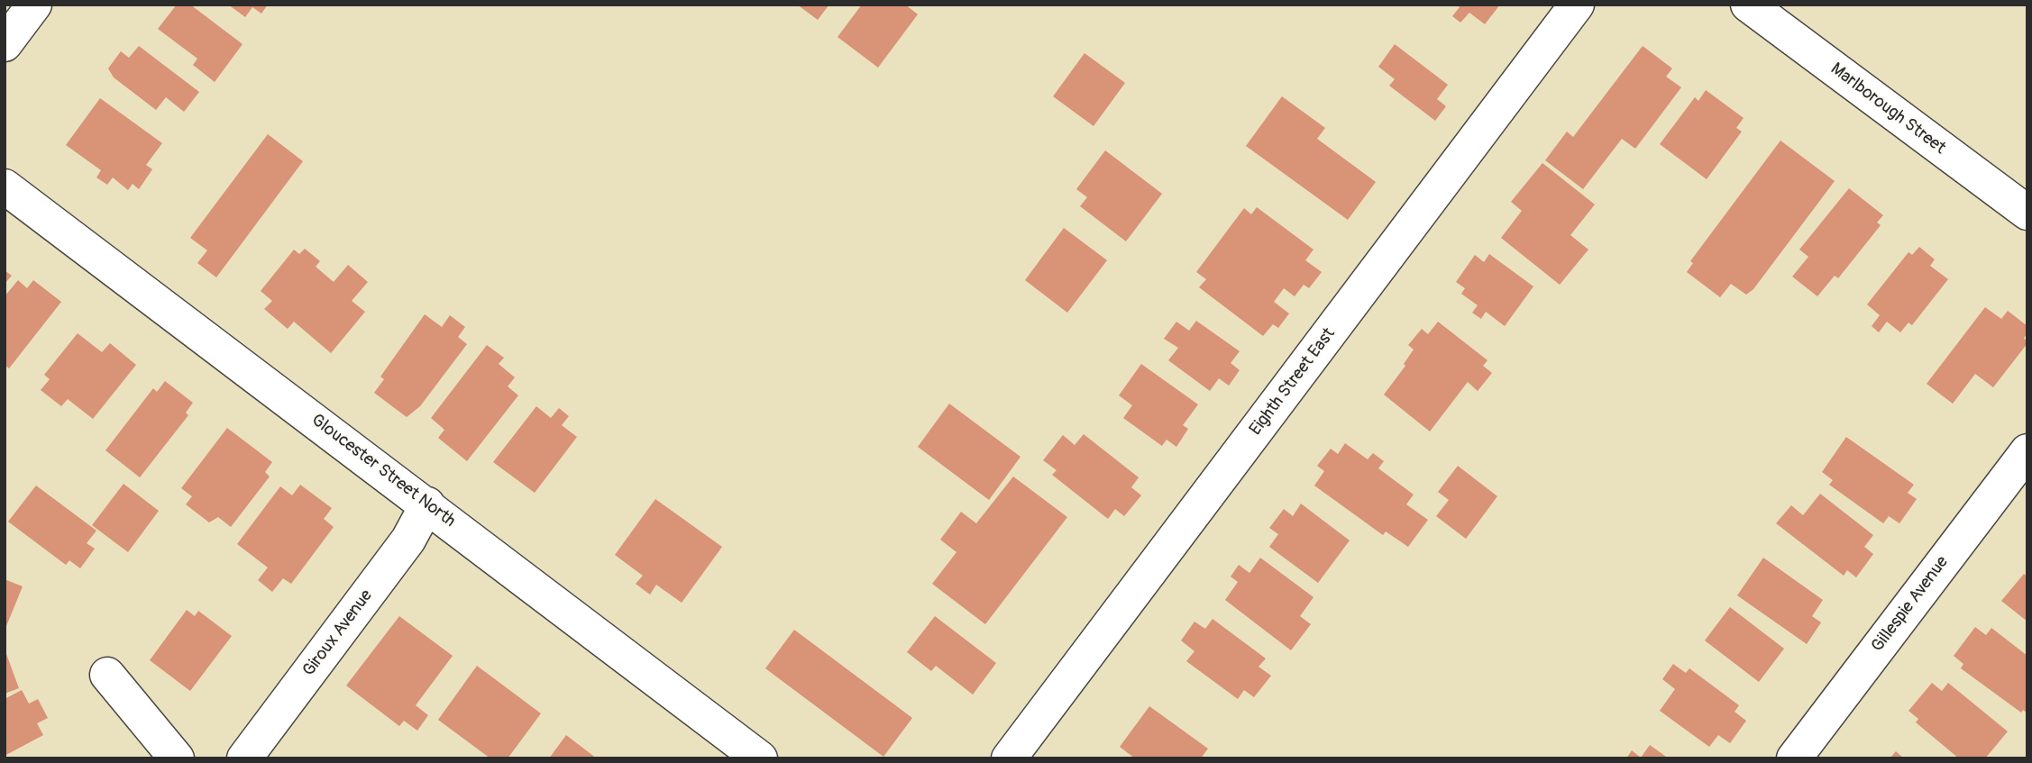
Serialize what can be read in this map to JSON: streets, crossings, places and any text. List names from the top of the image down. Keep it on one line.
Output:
{"streets":{"street":["Marlborough Street","Eighth Street East","Gloucester Street North","Gillespie Avenue","Giroux Avenue"]},"crossings":[["Gloucester Street North","Giroux Avenue"]]}
